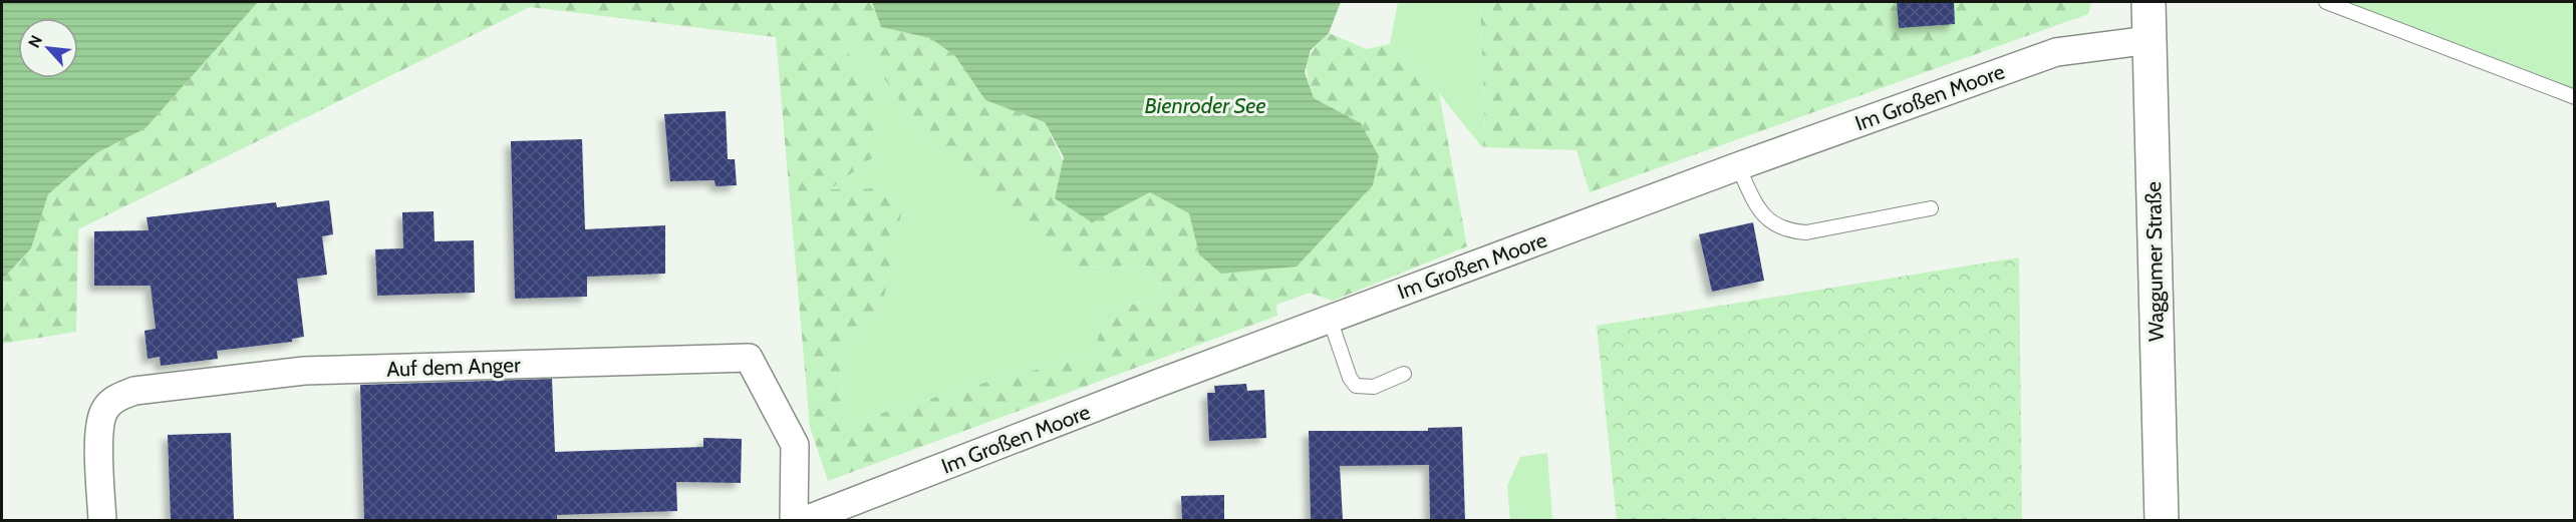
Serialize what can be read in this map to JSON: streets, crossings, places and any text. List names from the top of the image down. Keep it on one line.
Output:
{"streets":{"street":["Im Großen Moore","Waggumer Straße","Auf dem Anger"]},"crossings":[["Im Großen Moore","Waggumer Straße"]],"water":["Bienroder See"],"north":"top left"}
